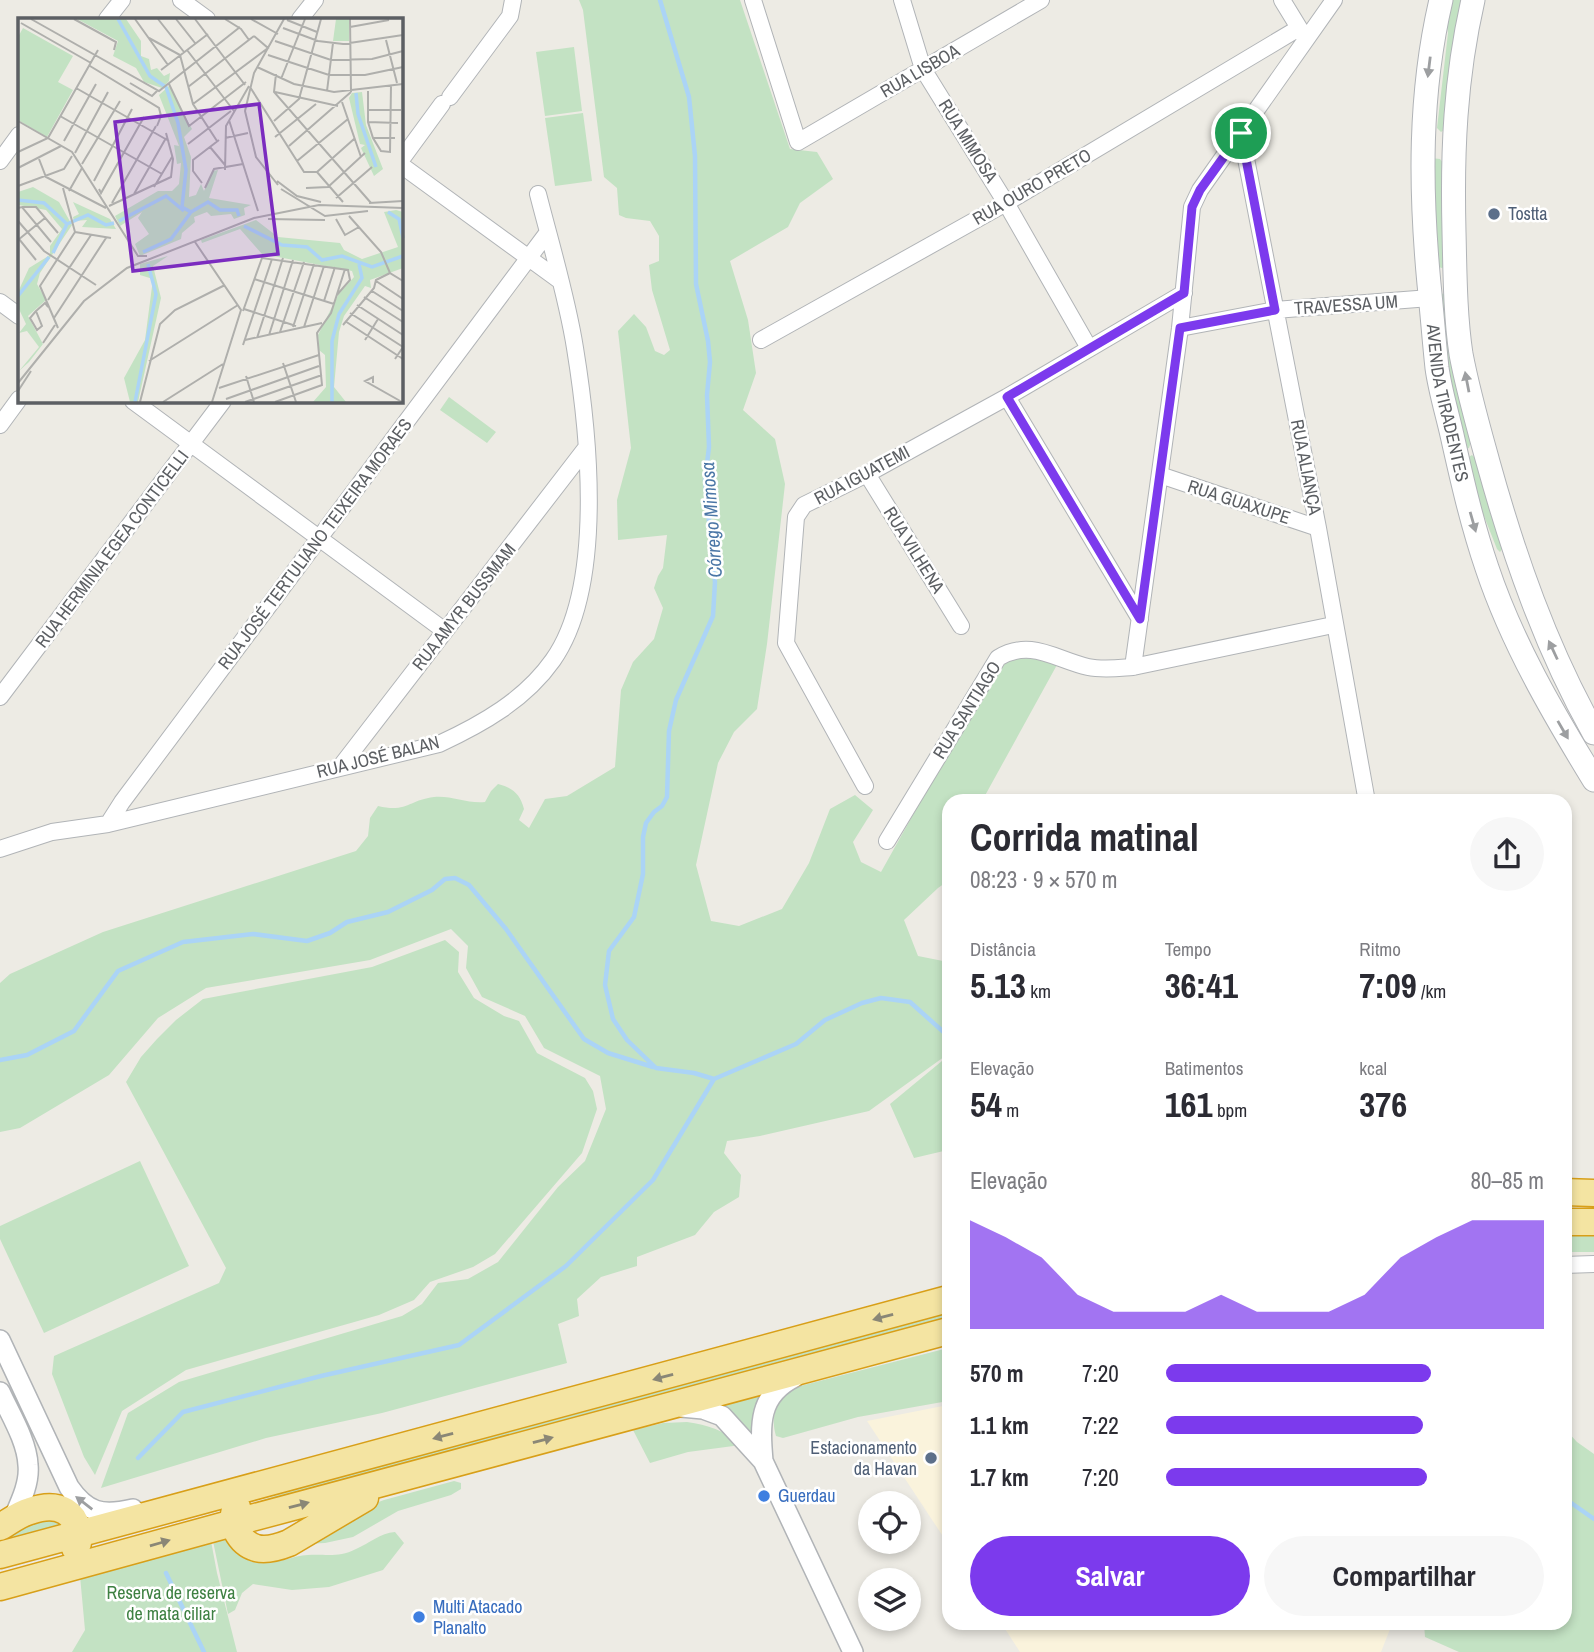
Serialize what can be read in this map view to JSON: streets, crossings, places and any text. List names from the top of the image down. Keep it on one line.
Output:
{"streets":{"main road":["AVENIDA TIRADENTES"],"street":["RUA LISBOA","RUA MIMOSA","RUA OURO PRETO","TRAVESSA UM","RUA ALIANÇA","RUA IGUATEMI","RUA GUAXUPE","RUA JOSÉ TERTULIANO TEIXEIRA MORAES","RUA HERMINIA EGEA CONTICELLI","RUA VILHENA","RUA AMYR BUSSMAM","RUA SANTIAGO","RUA JOSÉ BALAN"]},"crossings":[["RUA LISBOA","RUA MIMOSA"],["RUA MIMOSA","RUA OURO PRETO"],["RUA MIMOSA","RUA IGUATEMI"],["TRAVESSA UM","AVENIDA TIRADENTES"],["TRAVESSA UM","RUA ALIANÇA"],["RUA ALIANÇA","RUA GUAXUPE"],["RUA ALIANÇA","RUA SANTIAGO"],["RUA IGUATEMI","RUA VILHENA"],["RUA JOSÉ TERTULIANO TEIXEIRA MORAES","RUA JOSÉ BALAN"],["RUA AMYR BUSSMAM","RUA JOSÉ BALAN"]],"water":["Córrego Mimosa"],"parks":["Reserva de reserva de mata ciliar"],"places":["Tostta","Estacionamento da Havan","Guerdau","Multi Atacado Planalto"],"page":{"heading":["Corrida matinal","08:23 · 9 × 570 m"],"stats":[["Distância","5.13 km"],["Tempo","36:41"],["Ritmo","7:09 /km"],["Elevação","54 m"],["Batimentos","161 bpm"],["kcal","376"]],"chart":["Elevação","80–85 m"],"list":[{"name":"570 m","note":"7:20"},{"name":"1.1 km","note":"7:22"},{"name":"1.7 km","note":"7:20"}],"buttons":["Salvar","Compartilhar"]}}
